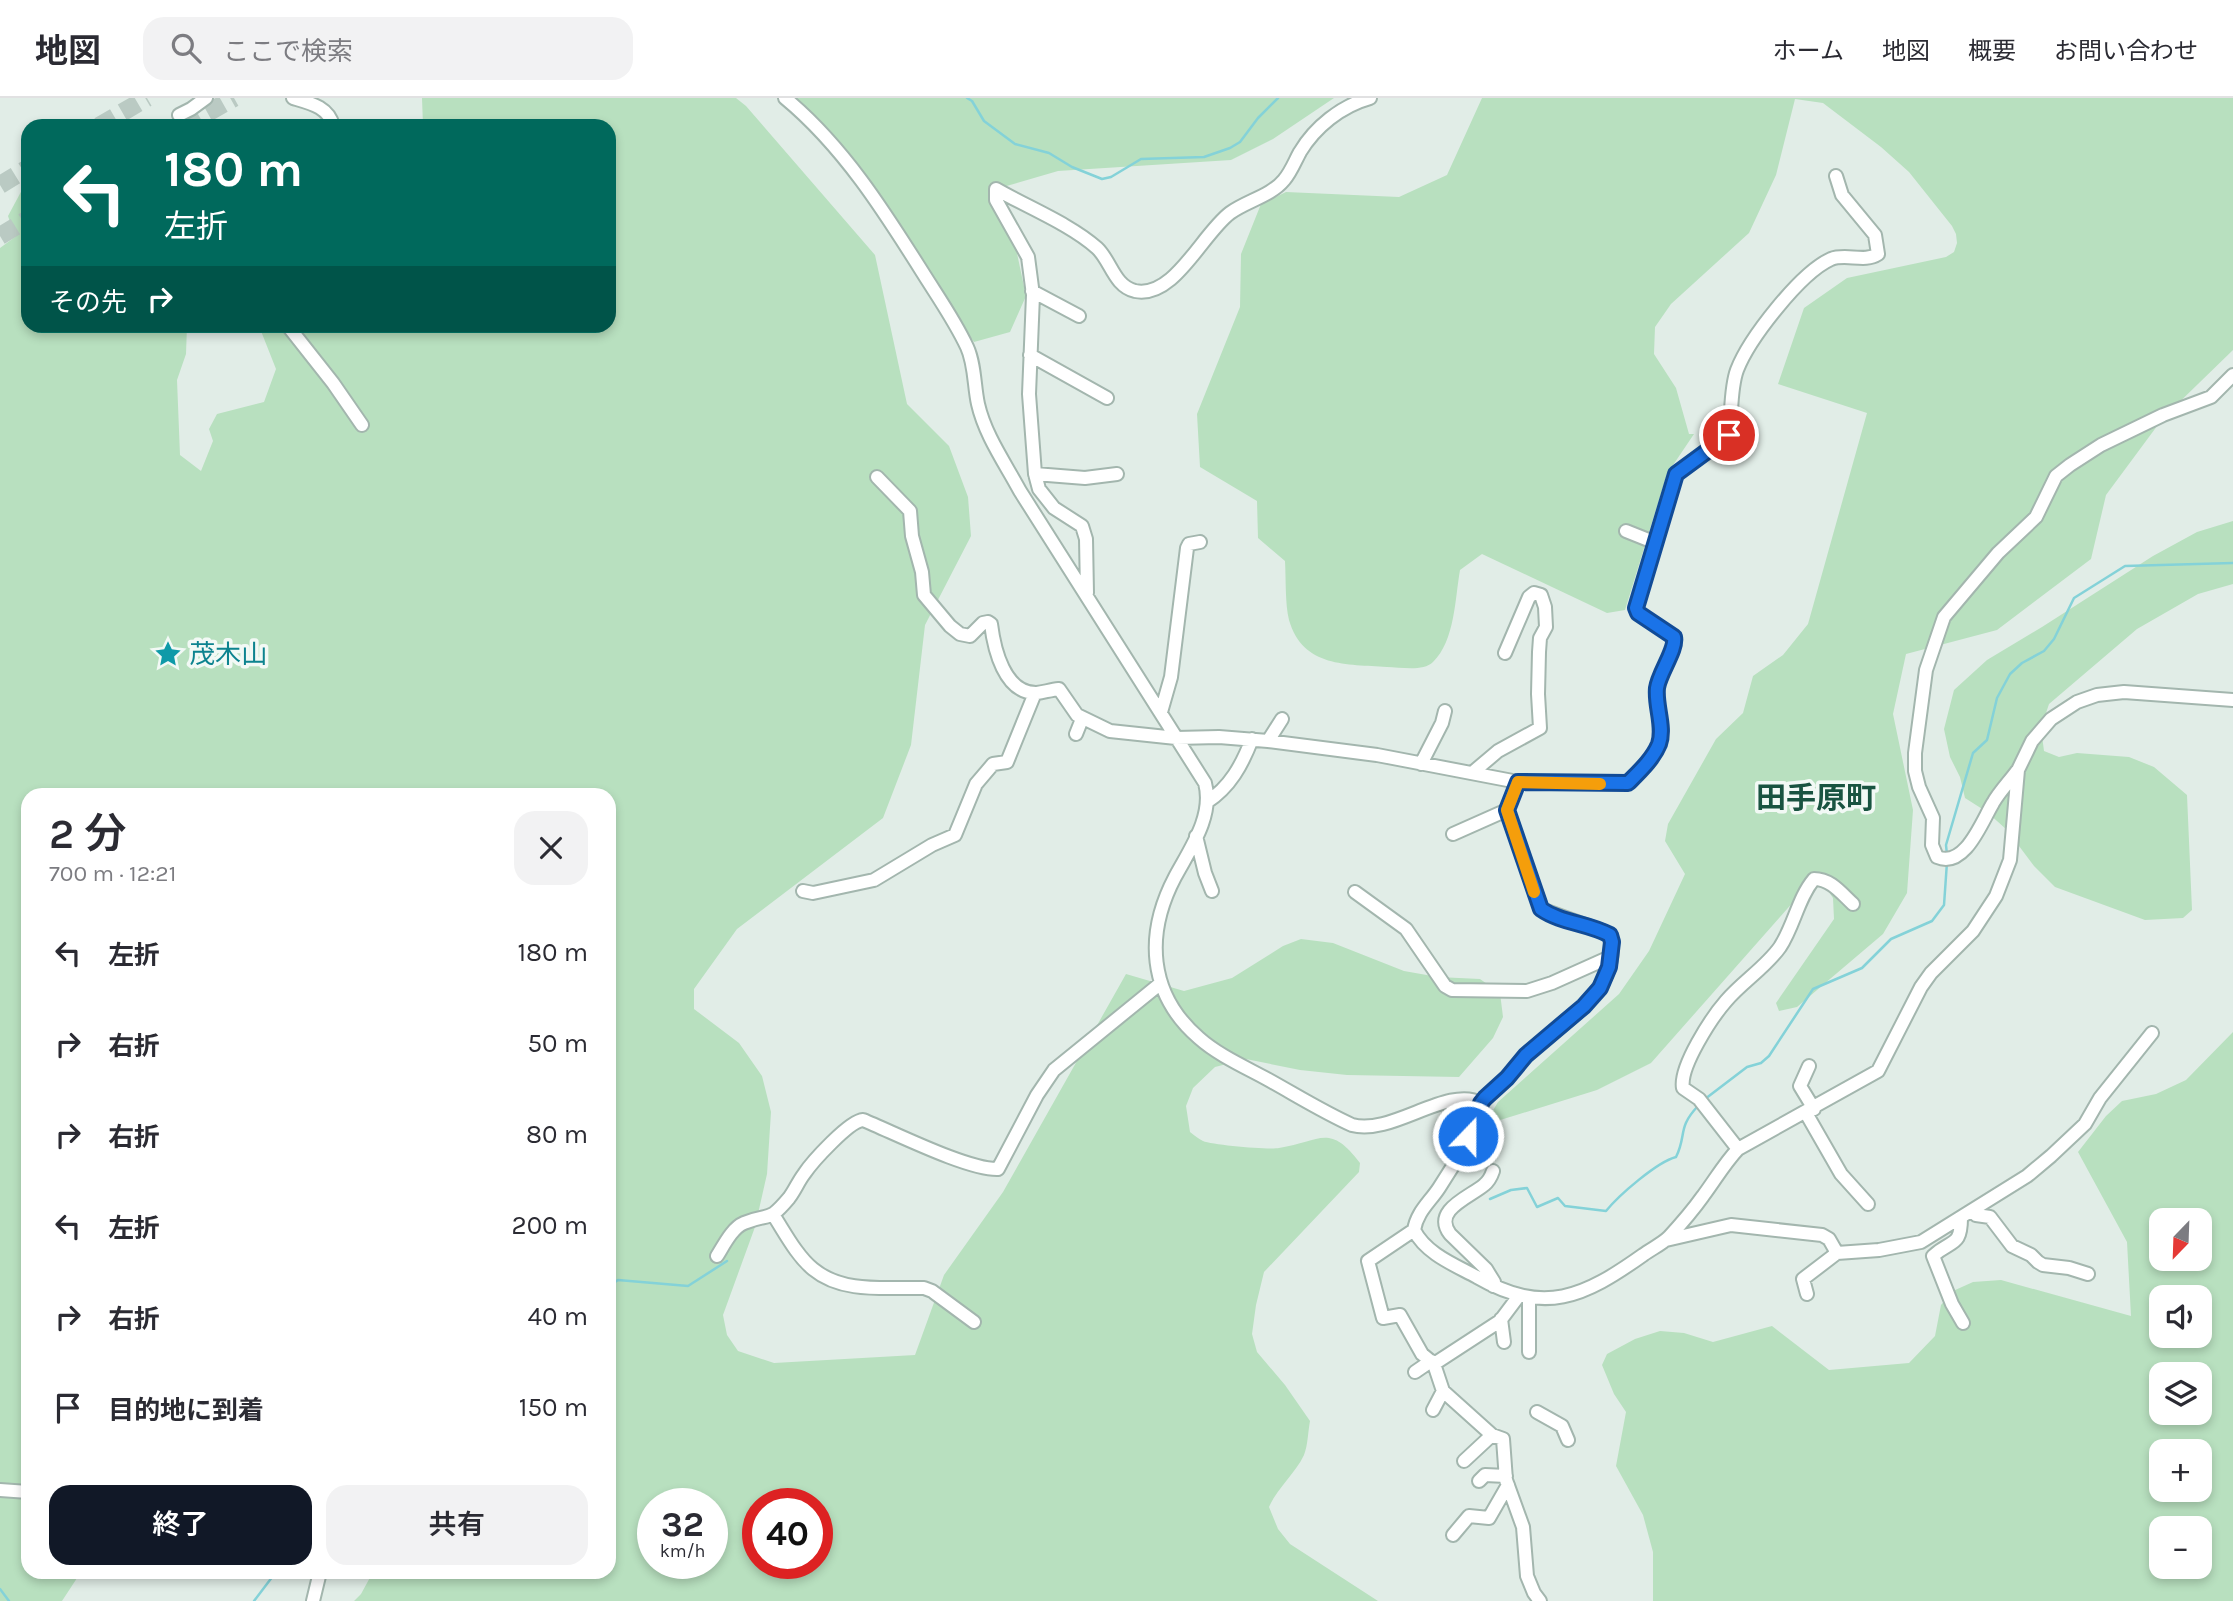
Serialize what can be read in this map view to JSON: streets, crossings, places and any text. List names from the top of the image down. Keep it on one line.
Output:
{"districts":["田手原町"],"places":{"place":["茂木山"]},"north":"bottom left","page":{"header":"地図","search":"ここで検索","nav":["ホーム","地図","概要","お問い合わせ"],"turn":["180 m","左折"],"then":"その先","heading":["2 分","700 m · 12:21"],"list":[{"name":"左折","value":"180 m"},{"name":"右折","value":"50 m"},{"name":"右折","value":"80 m"},{"name":"左折","value":"200 m"},{"name":"右折","value":"40 m"},{"name":"目的地に到着","value":"150 m"}],"map_buttons":["+","−"],"buttons":["終了","共有"],"speed":"32 km/h","limit":"40"}}
